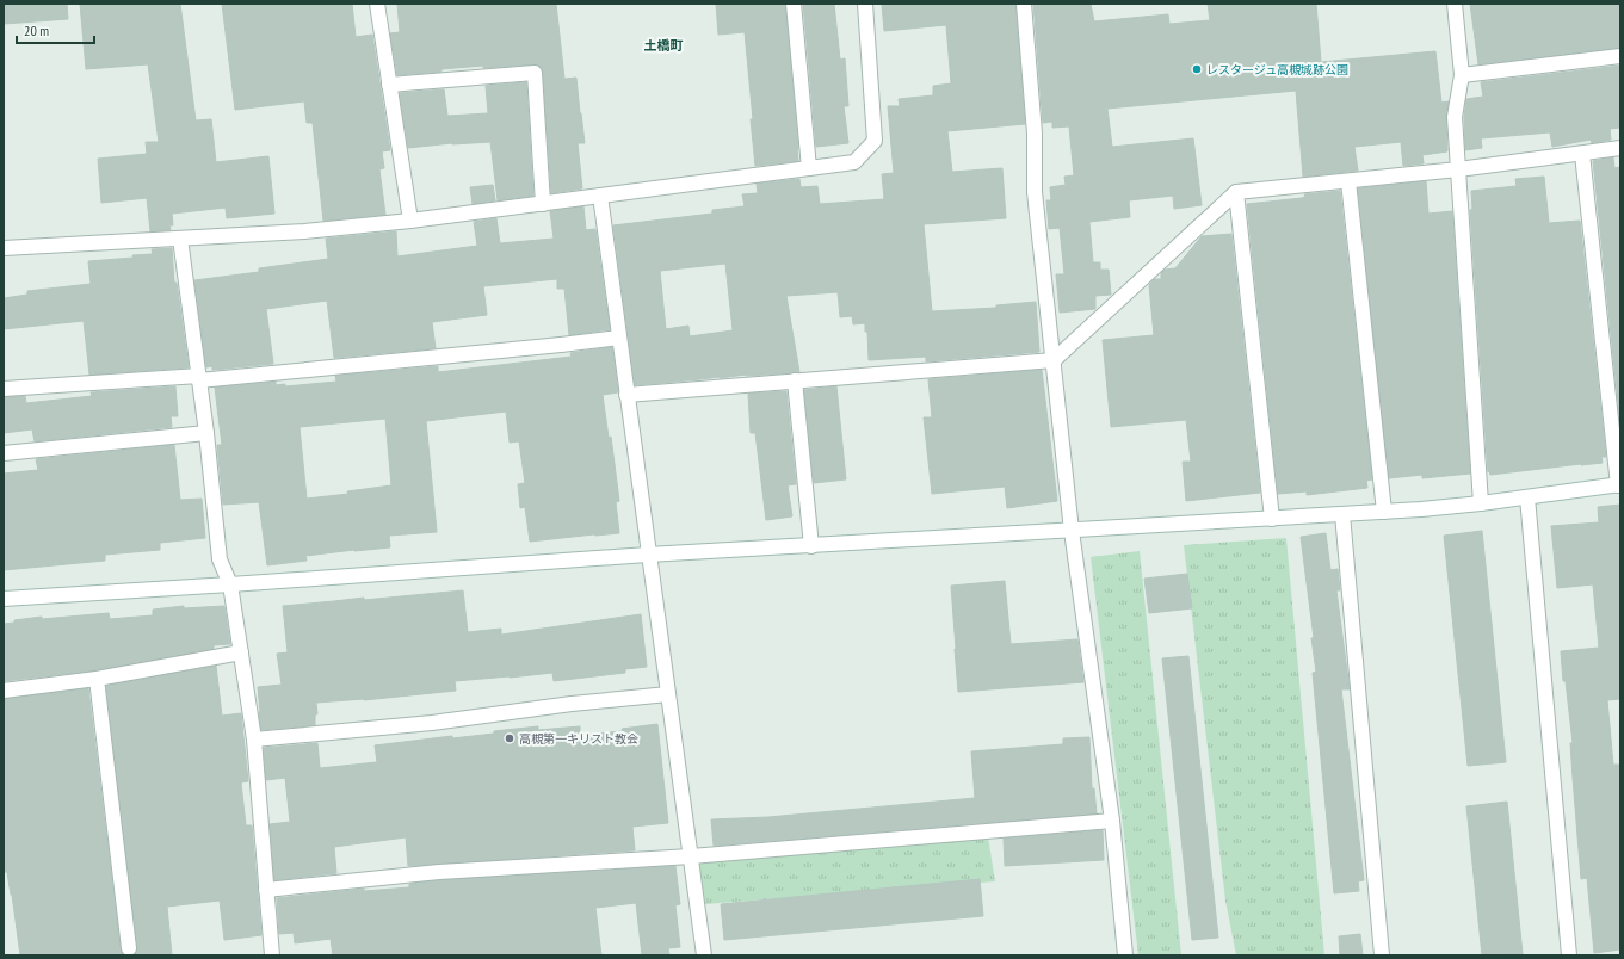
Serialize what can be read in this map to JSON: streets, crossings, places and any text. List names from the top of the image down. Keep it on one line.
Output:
{"districts":["土橋町"],"places":["レスタージュ高槻城跡公園","高槻第一キリスト教会"],"scale_bar":"20 m"}
